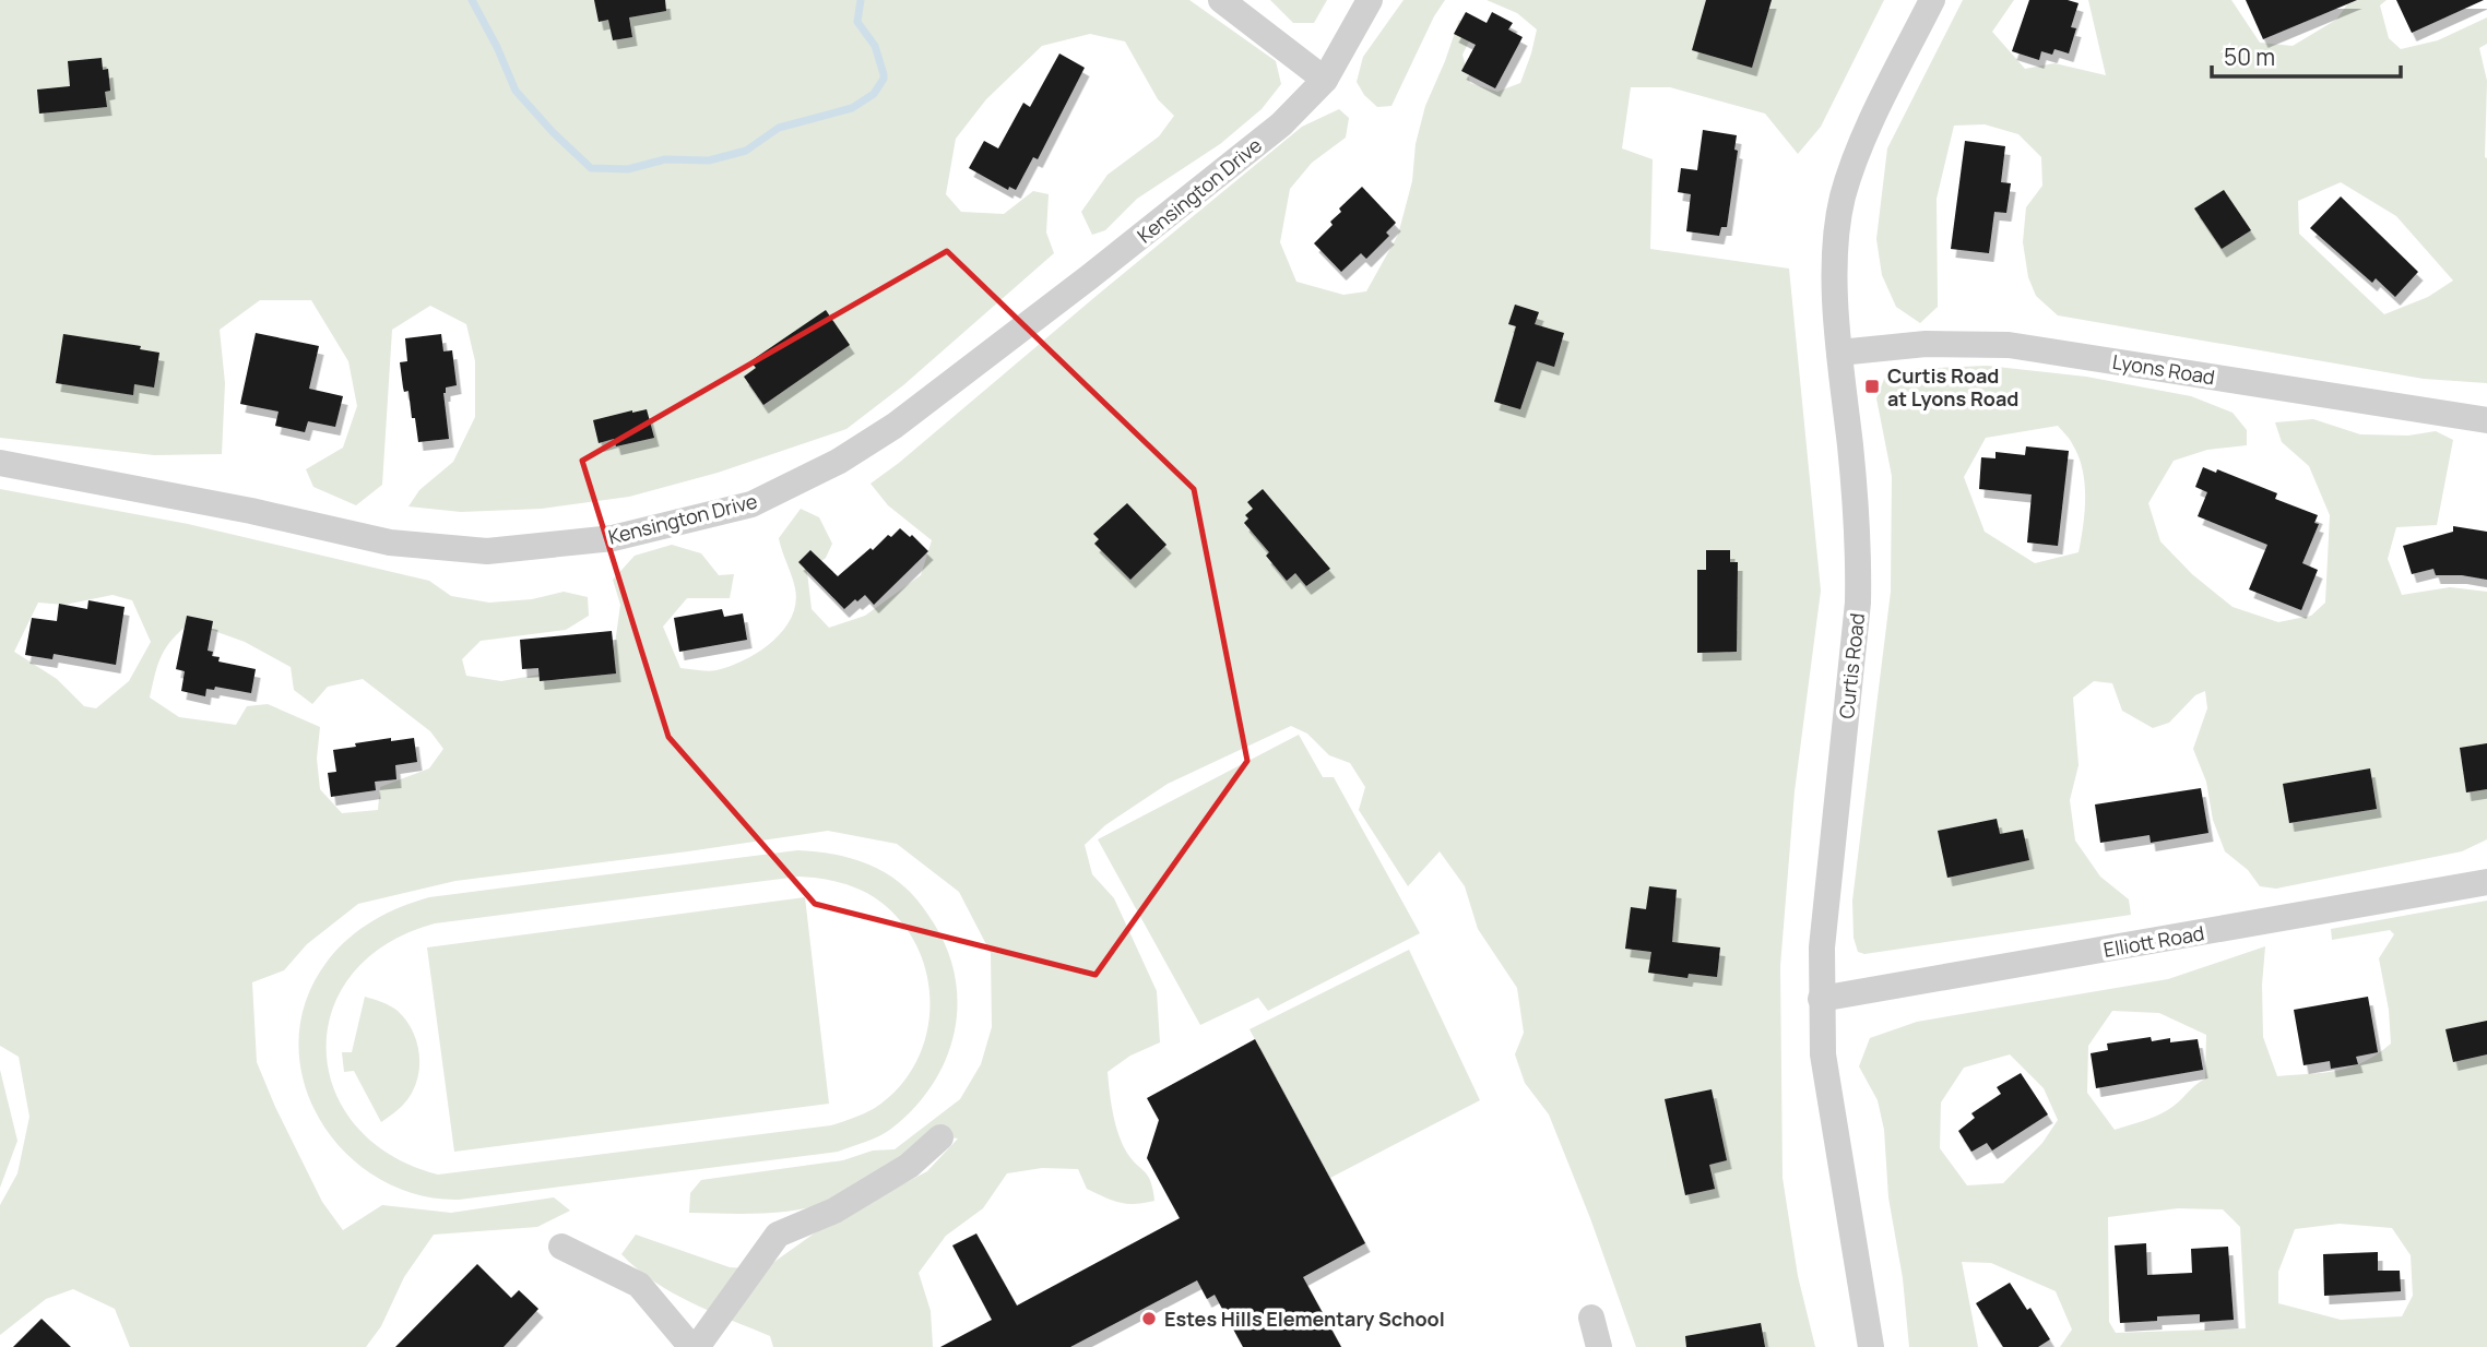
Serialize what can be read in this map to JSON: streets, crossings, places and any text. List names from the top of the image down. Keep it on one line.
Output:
{"streets":{"street":["Kensington Drive","Lyons Road","Curtis Road","Elliott Road"]},"crossings":[["Lyons Road","Curtis Road"],["Curtis Road","Elliott Road"]],"places":{"transit":["Curtis Road at Lyons Road"],"other":["Estes Hills Elementary School"]},"scale_bar":"50 m"}
